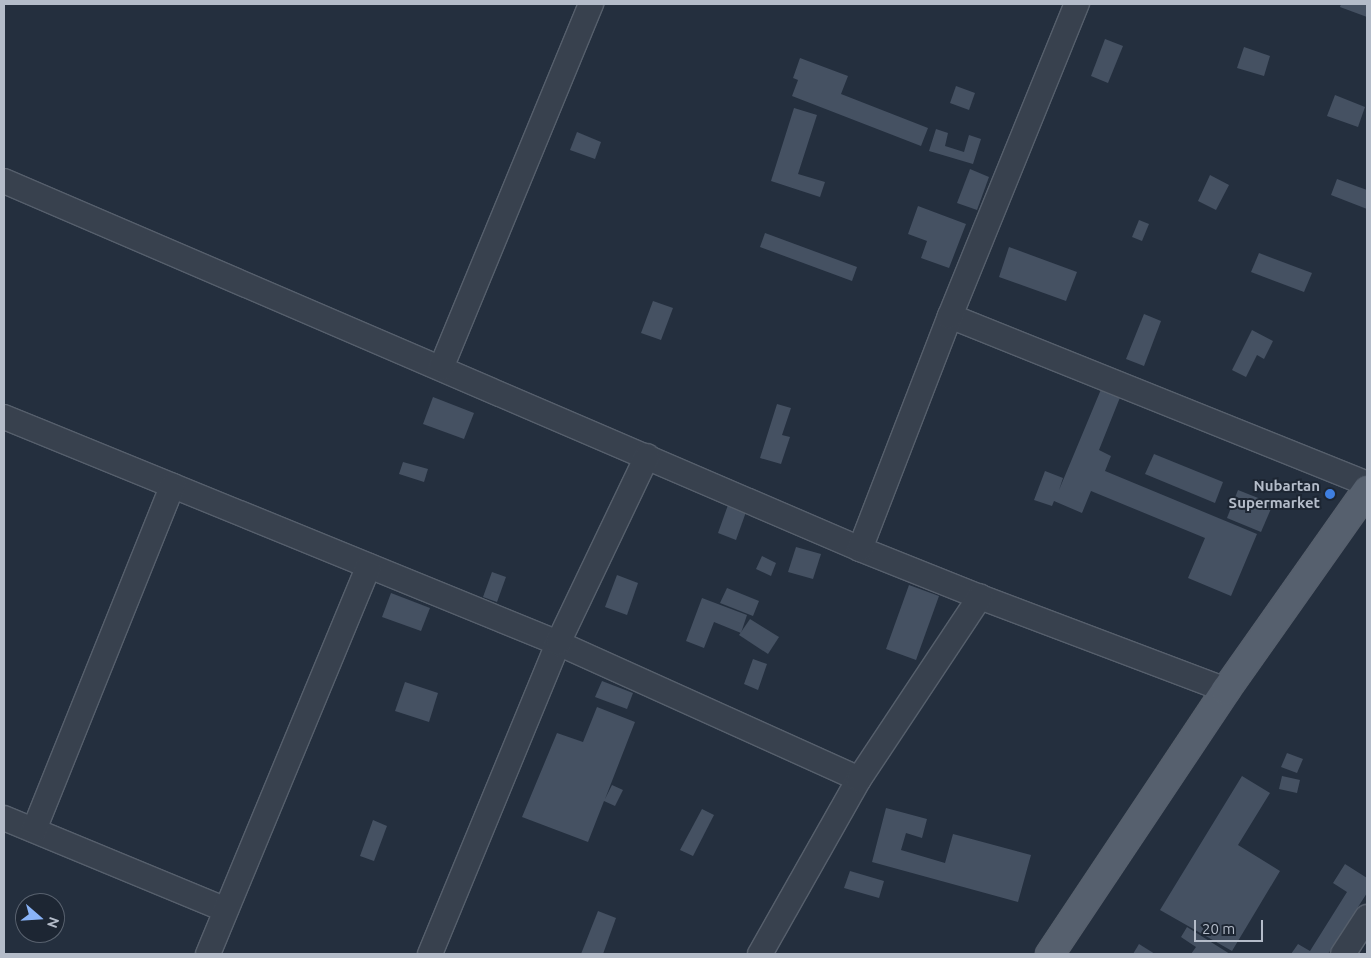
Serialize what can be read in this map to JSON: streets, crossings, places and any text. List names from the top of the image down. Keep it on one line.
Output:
{"places":["Nubartan Supermarket"],"scale_bar":"20 m","north":"right"}
